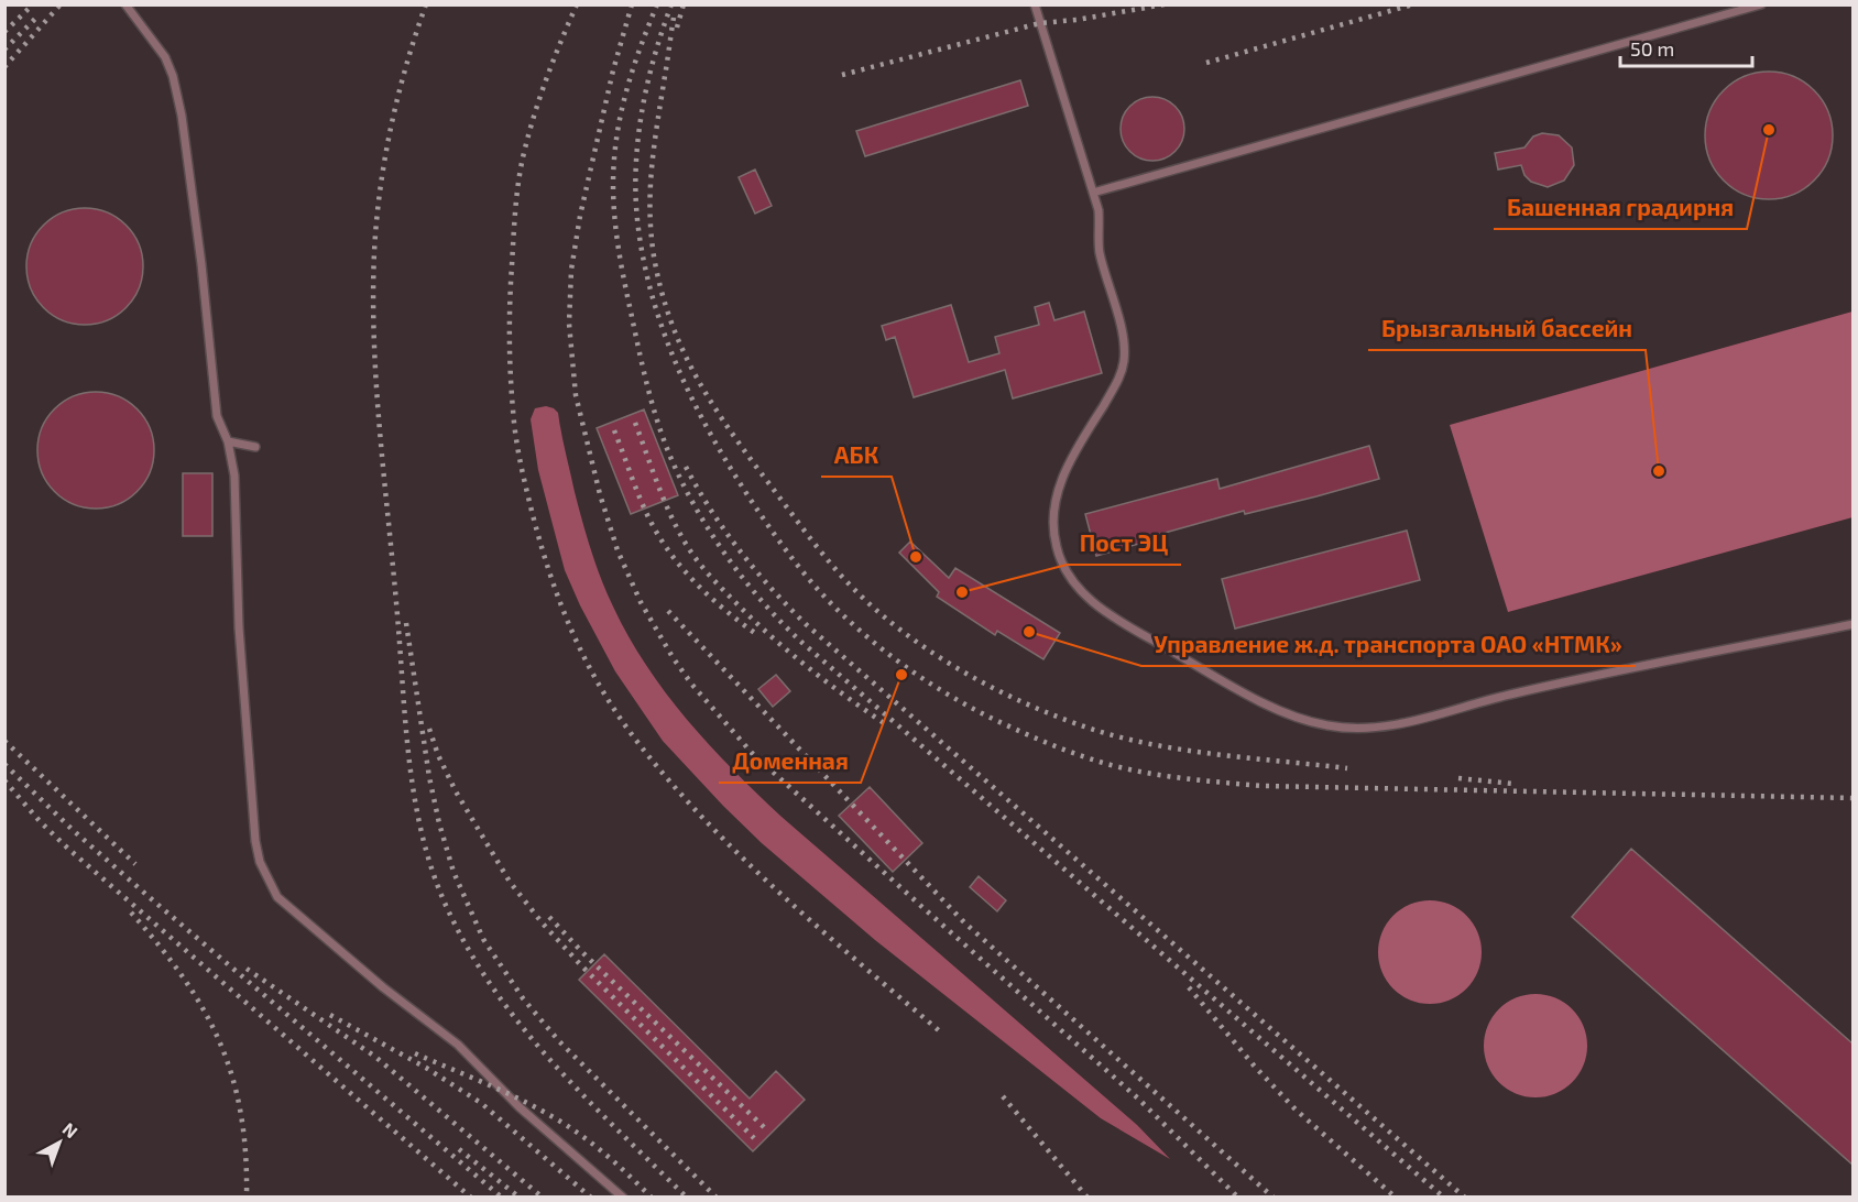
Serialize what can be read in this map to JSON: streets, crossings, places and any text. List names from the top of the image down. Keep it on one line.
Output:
{"places":["Башенная градирня","Брызгальный бассейн","АБК","Пост ЭЦ","Управление ж.д. транспорта ОАО «НТМК»","Доменная"],"scale_bar":"50 m","north":"top right"}
